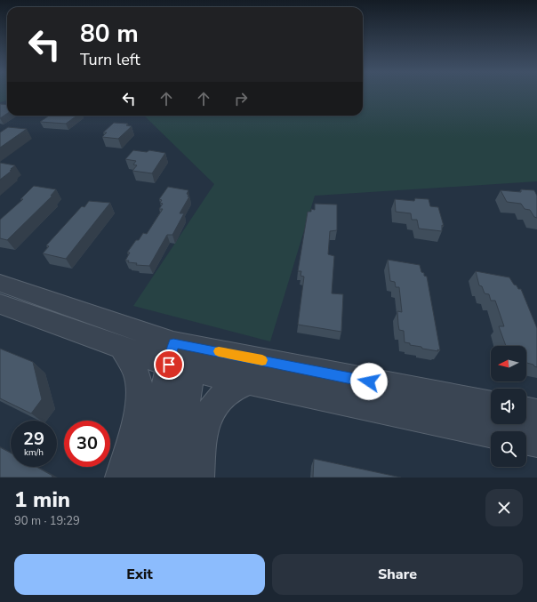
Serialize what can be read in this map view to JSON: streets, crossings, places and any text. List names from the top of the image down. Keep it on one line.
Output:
{"north":"left","page":{"turn":["80 m","Turn left"],"speed":"29 km/h","limit":"30","heading":["1 min","90 m · 19:29"],"buttons":["Exit","Share"]}}
